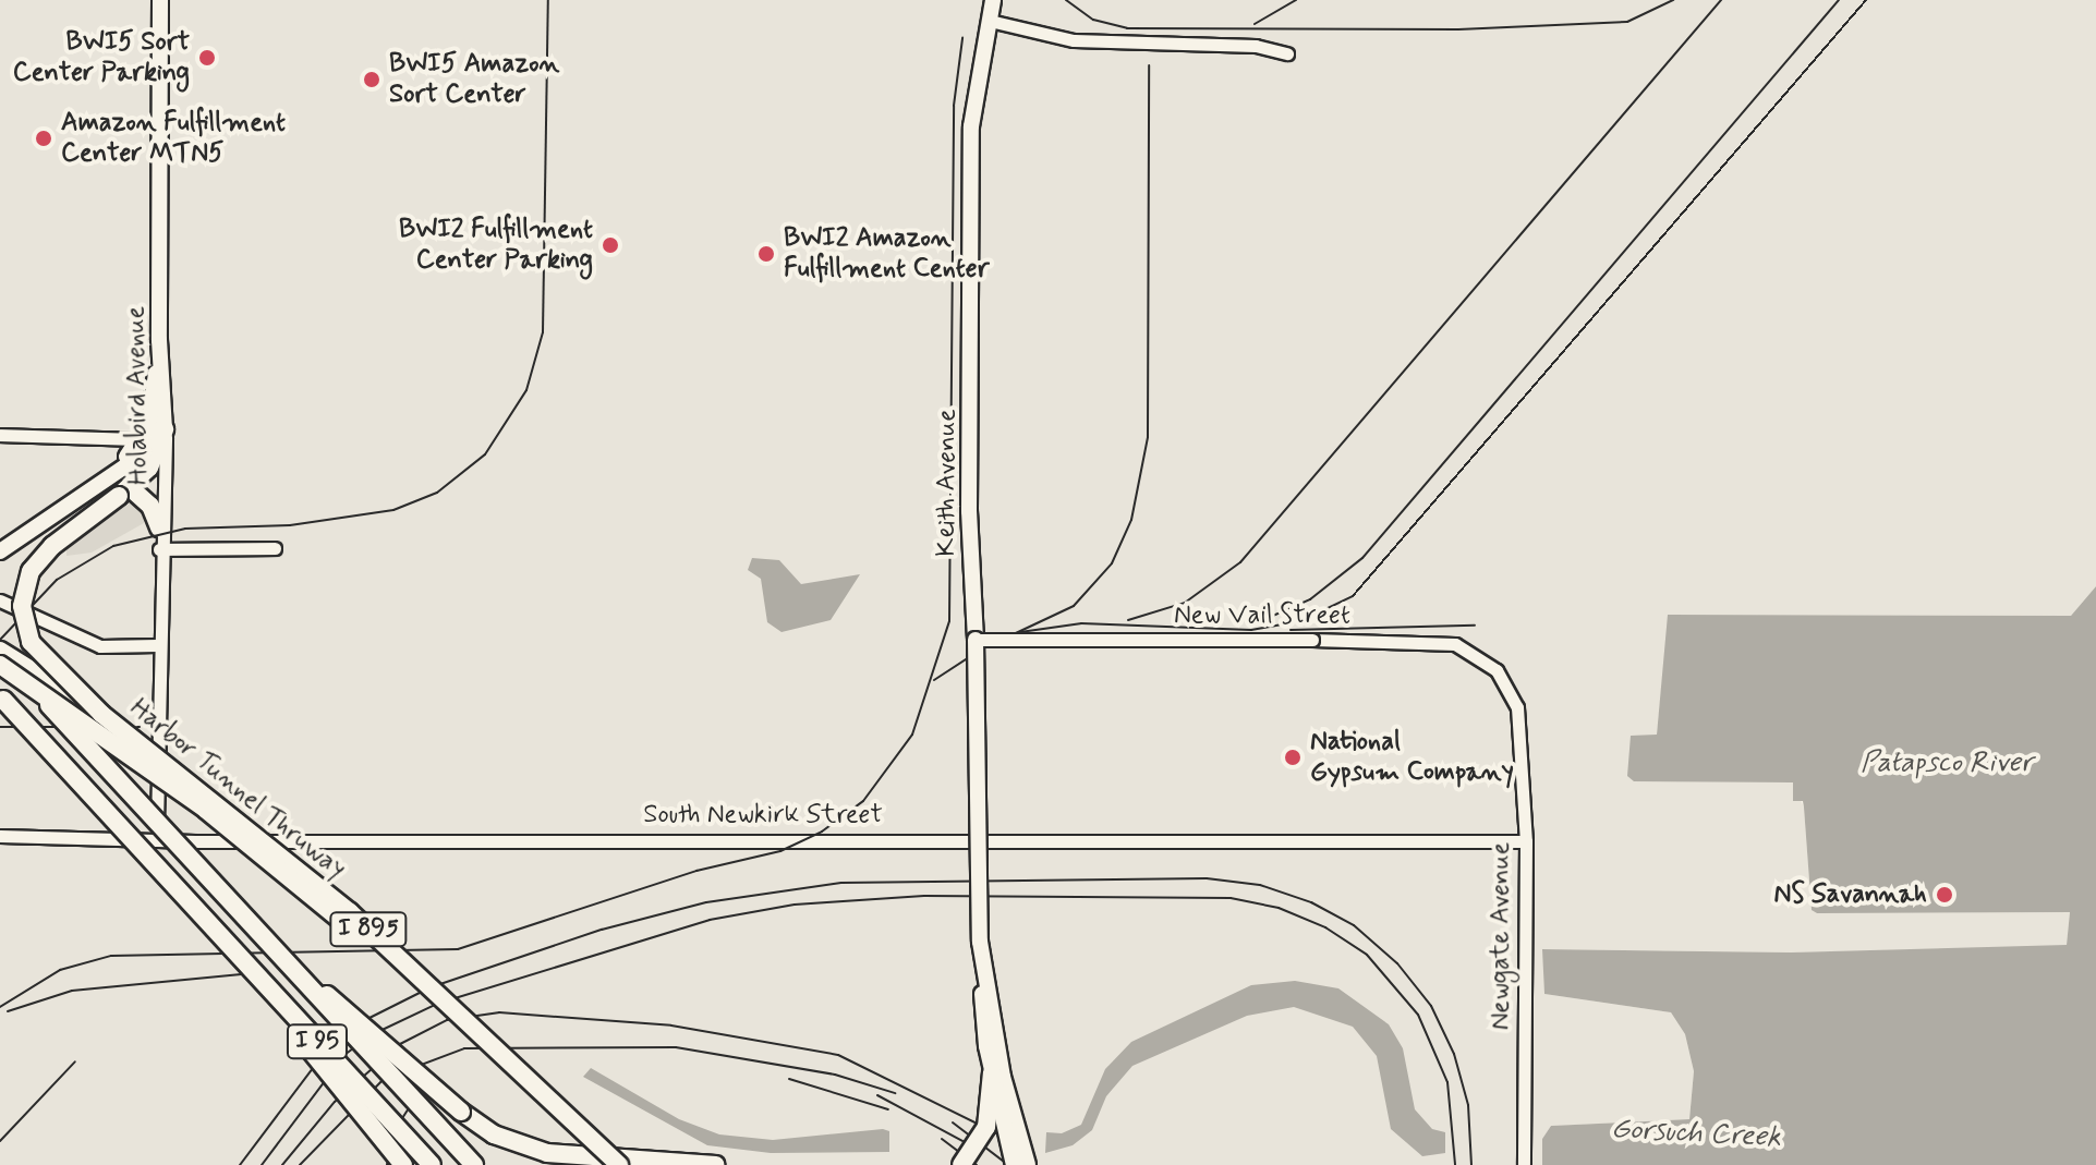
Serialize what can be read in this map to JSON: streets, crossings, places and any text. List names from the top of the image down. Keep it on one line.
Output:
{"streets":{"highway":["Harbor Tunnel Thruway","I 895","I 95"],"main road":["Holabird Avenue","Keith Avenue"],"street":["New Vail Street","South Newkirk Street","Newgate Avenue"]},"crossings":[["Holabird Avenue","South Newkirk Street"],["Keith Avenue","New Vail Street"],["New Vail Street","Newgate Avenue"],["Harbor Tunnel Thruway","I 95"],["South Newkirk Street","Newgate Avenue"]],"water":["Patapsco River","Gorsuch Creek"],"places":["BWI5 Sort Center Parking","BWI5 Amazon Sort Center","Amazon Fulfillment Center MTN5","BWI2 Fulfillment Center Parking","BWI2 Amazon Fulfillment Center","National Gypsum Company","NS Savannah"]}
